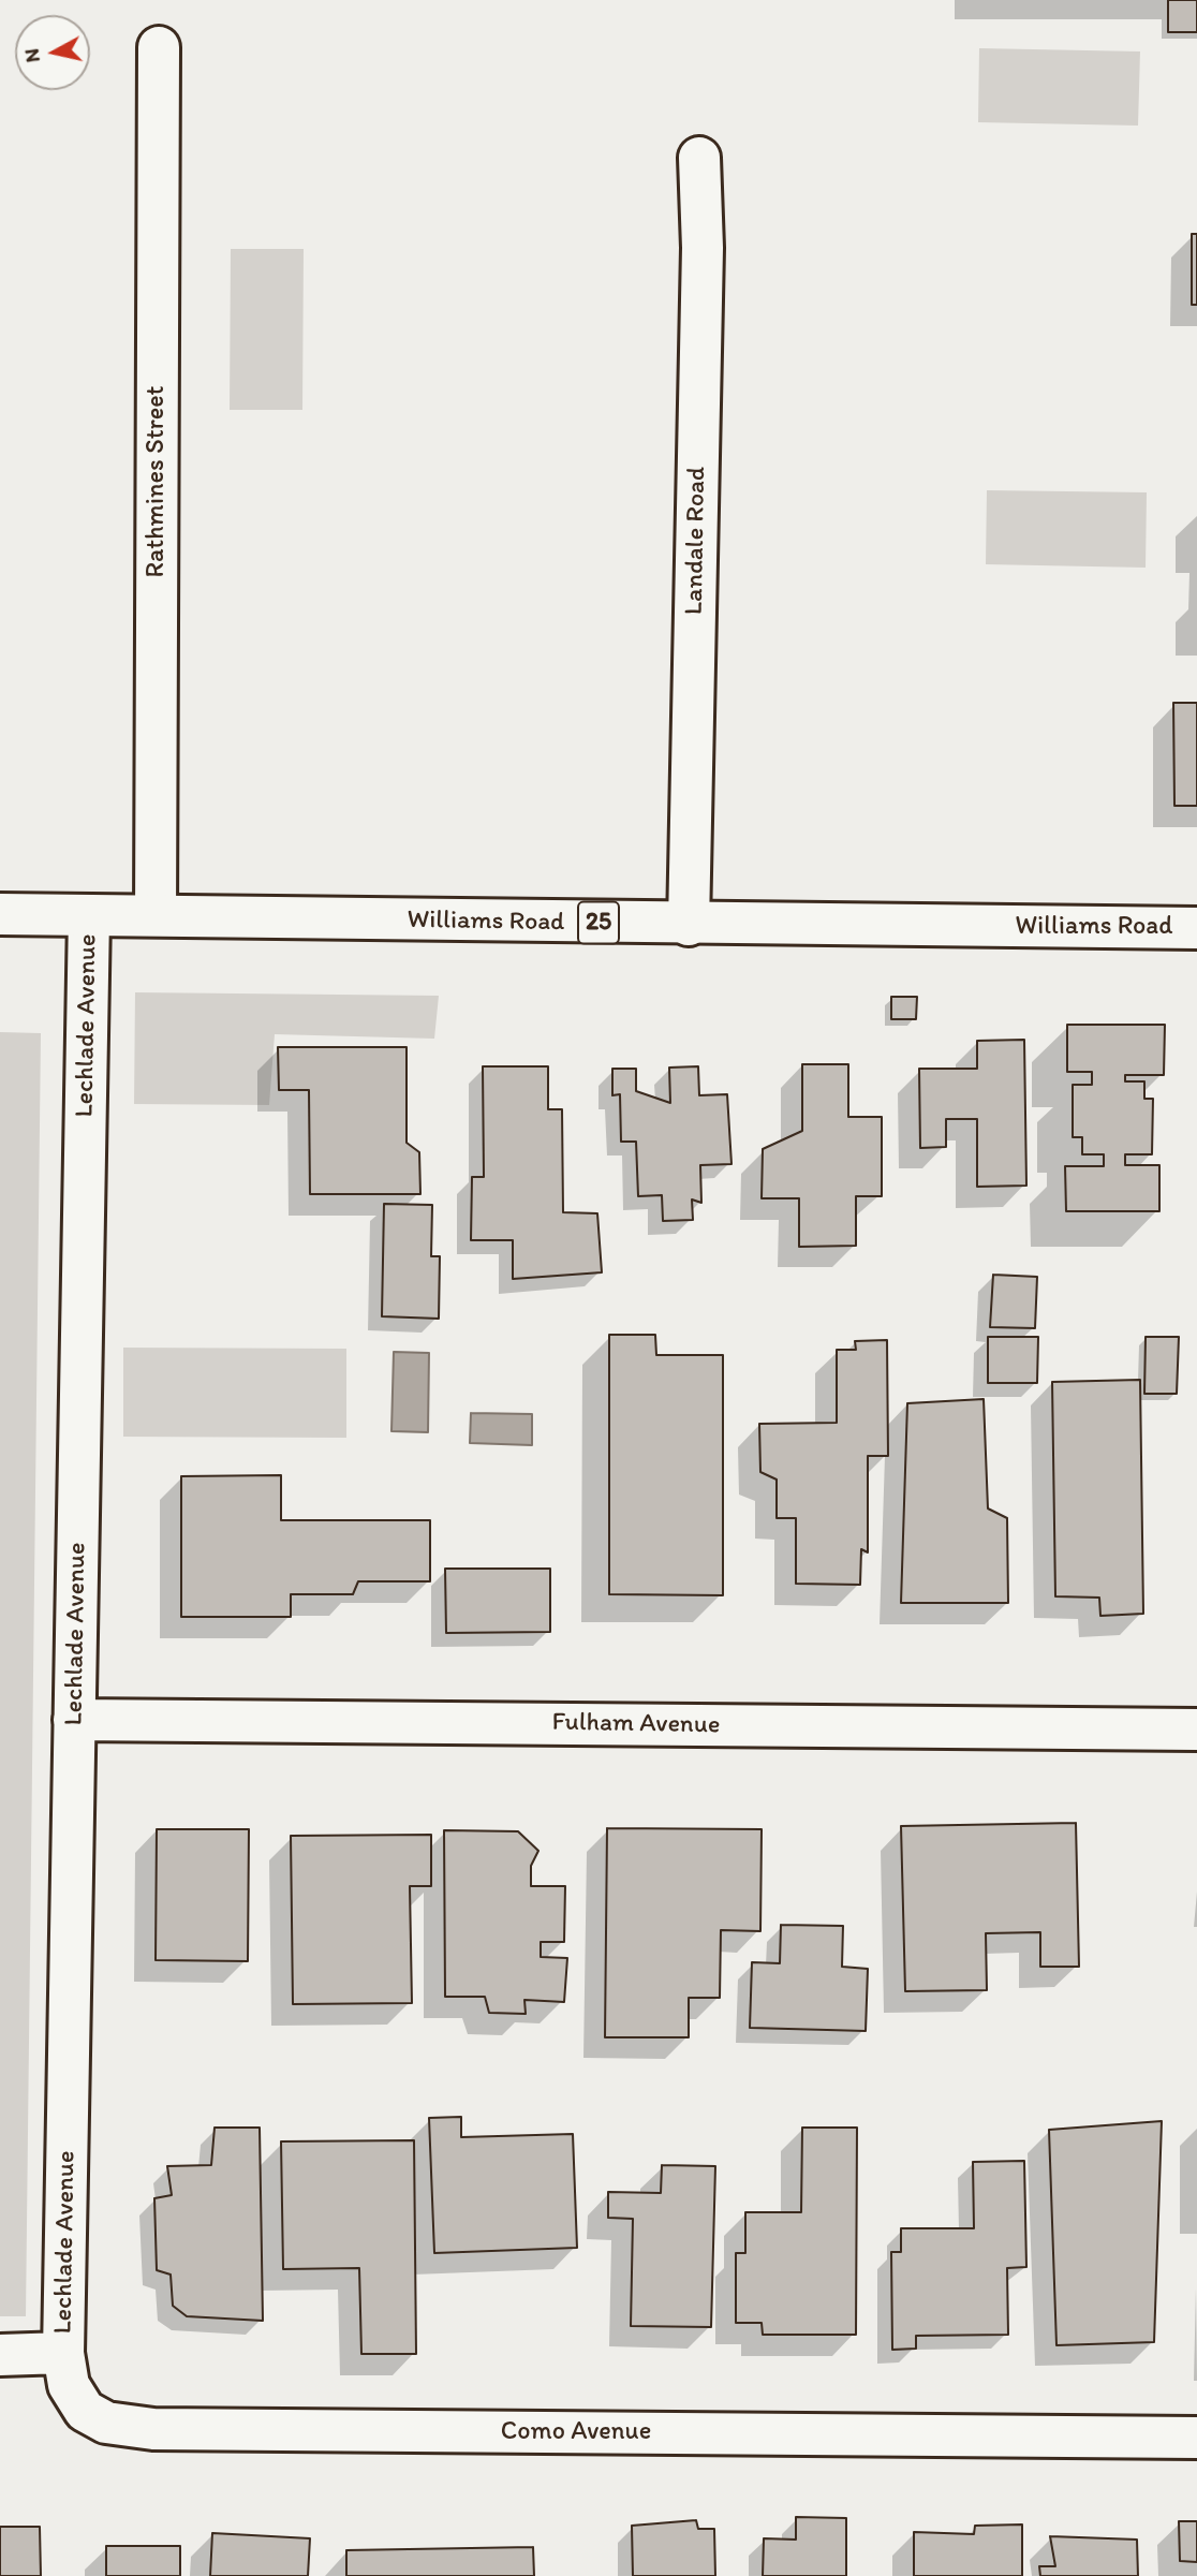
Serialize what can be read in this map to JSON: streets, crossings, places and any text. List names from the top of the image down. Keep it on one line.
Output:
{"streets":{"street":["Rathmines Street","Landale Road","Williams Road","25","Lechlade Avenue","Fulham Avenue","Como Avenue"]},"crossings":[["Rathmines Street","Williams Road"],["Landale Road","Williams Road"],["Williams Road","Lechlade Avenue"],["Lechlade Avenue","Fulham Avenue"],["Lechlade Avenue","Como Avenue"]],"north":"left"}
